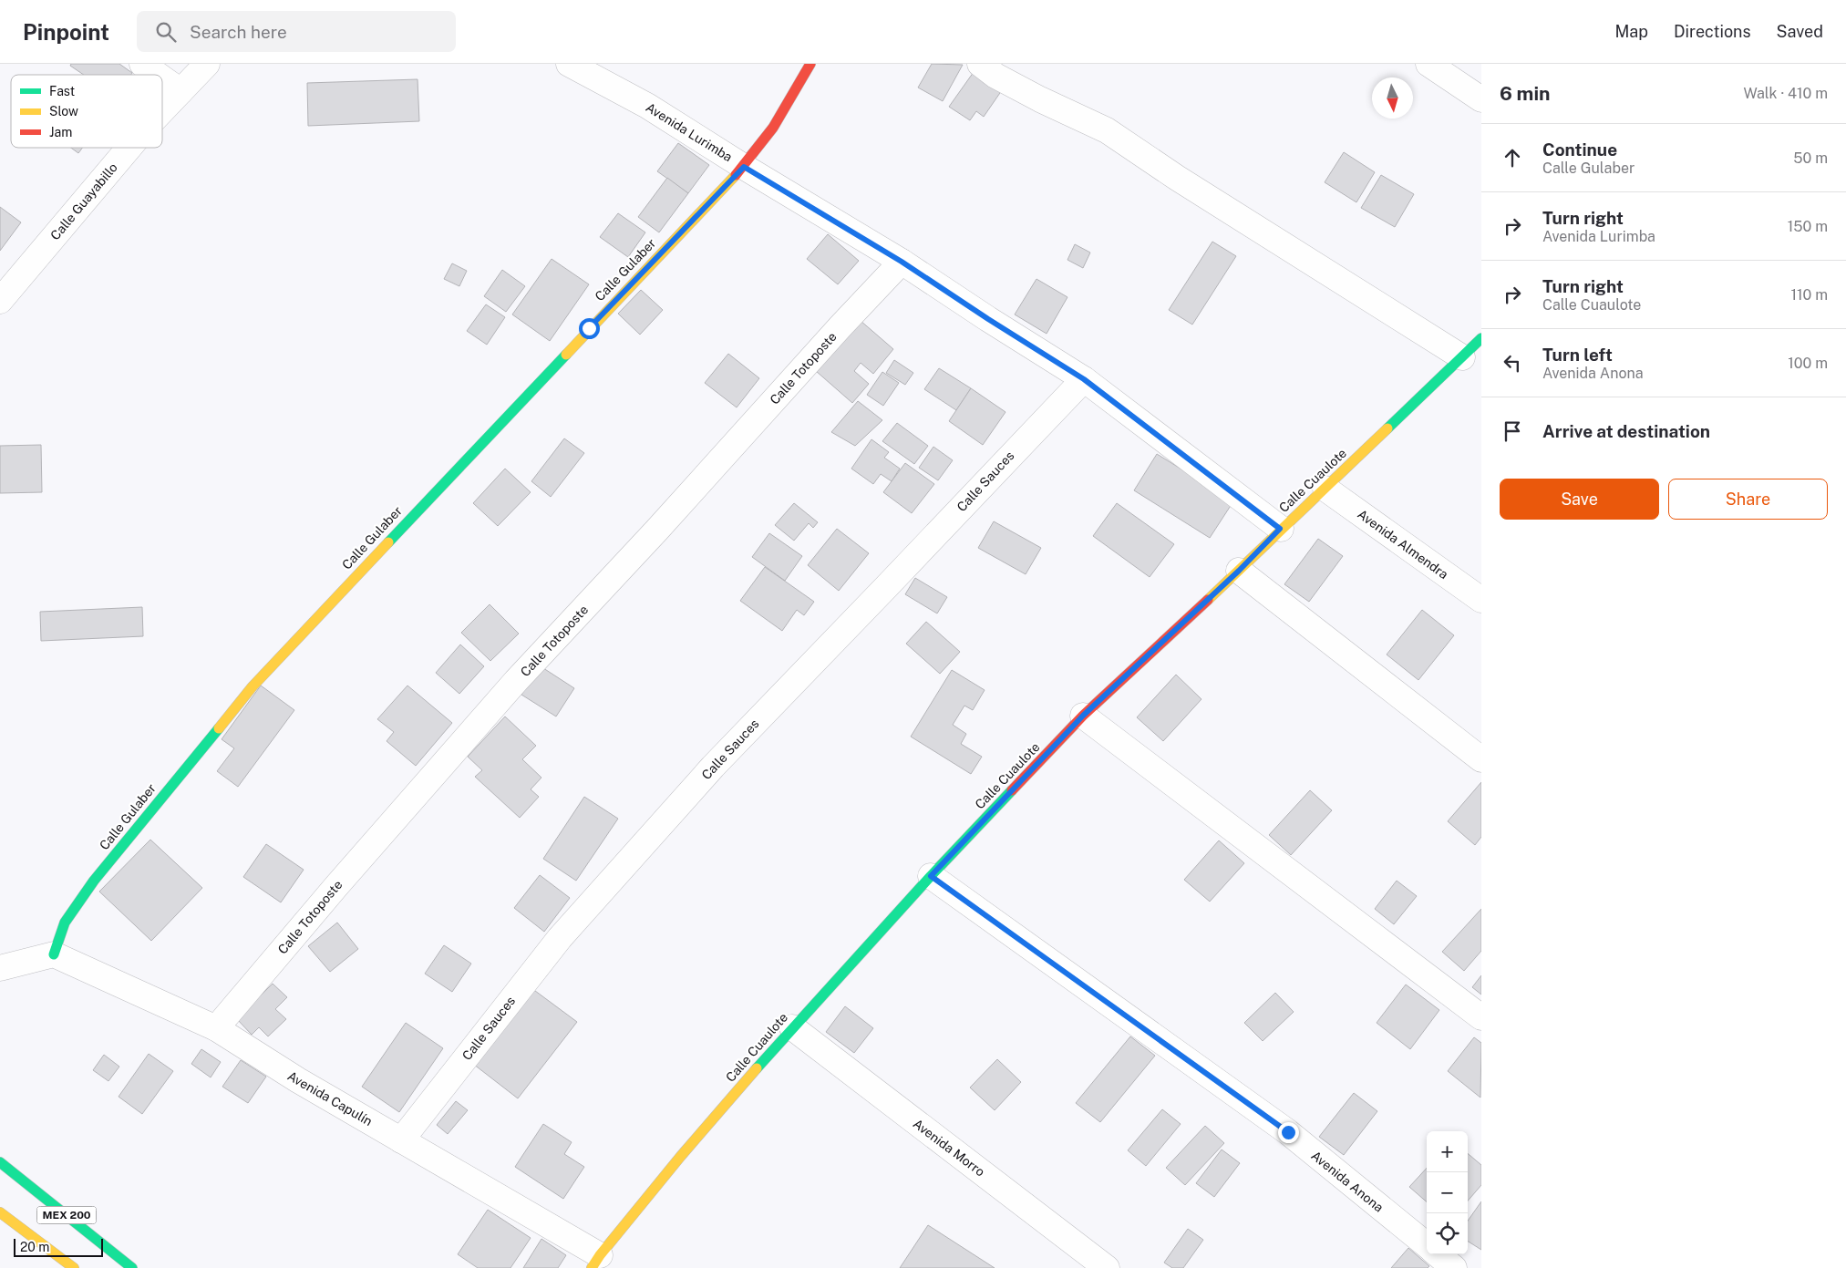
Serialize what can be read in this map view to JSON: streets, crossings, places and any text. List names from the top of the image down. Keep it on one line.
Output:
{"streets":{"main road":["Calle Gulaber","Calle Cuaulote","MEX 200"],"street":["Avenida Lurimba","Calle Guayabillo","Calle Totoposte","Calle Sauces","Avenida Almendra","Avenida Capulín","Avenida Morro","Avenida Anona"]},"crossings":[["Avenida Lurimba","Calle Gulaber"],["Avenida Lurimba","Calle Totoposte"],["Avenida Lurimba","Calle Cuaulote"],["Avenida Lurimba","Calle Sauces"],["Calle Gulaber","Avenida Capulín"],["Calle Totoposte","Avenida Capulín"],["Calle Cuaulote","Avenida Almendra"],["Calle Cuaulote","Avenida Capulín"],["Calle Cuaulote","Avenida Morro"],["Calle Cuaulote","Avenida Anona"],["Calle Sauces","Avenida Capulín"]],"legend":["Fast","Slow","Jam"],"scale_bar":"20 m","north":"bottom","page":{"header":"Pinpoint","search":"Search here","nav":["Map","Directions","Saved"],"heading":["6 min","Walk · 410 m"],"list":[["Continue","Calle Gulaber","50 m"],["Turn right","Avenida Lurimba","150 m"],["Turn right","Calle Cuaulote","110 m"],["Turn left","Avenida Anona","100 m"],"Arrive at destination"],"buttons":["Save","Share"],"map_buttons":["+","−"],"scale":"20 m"}}
